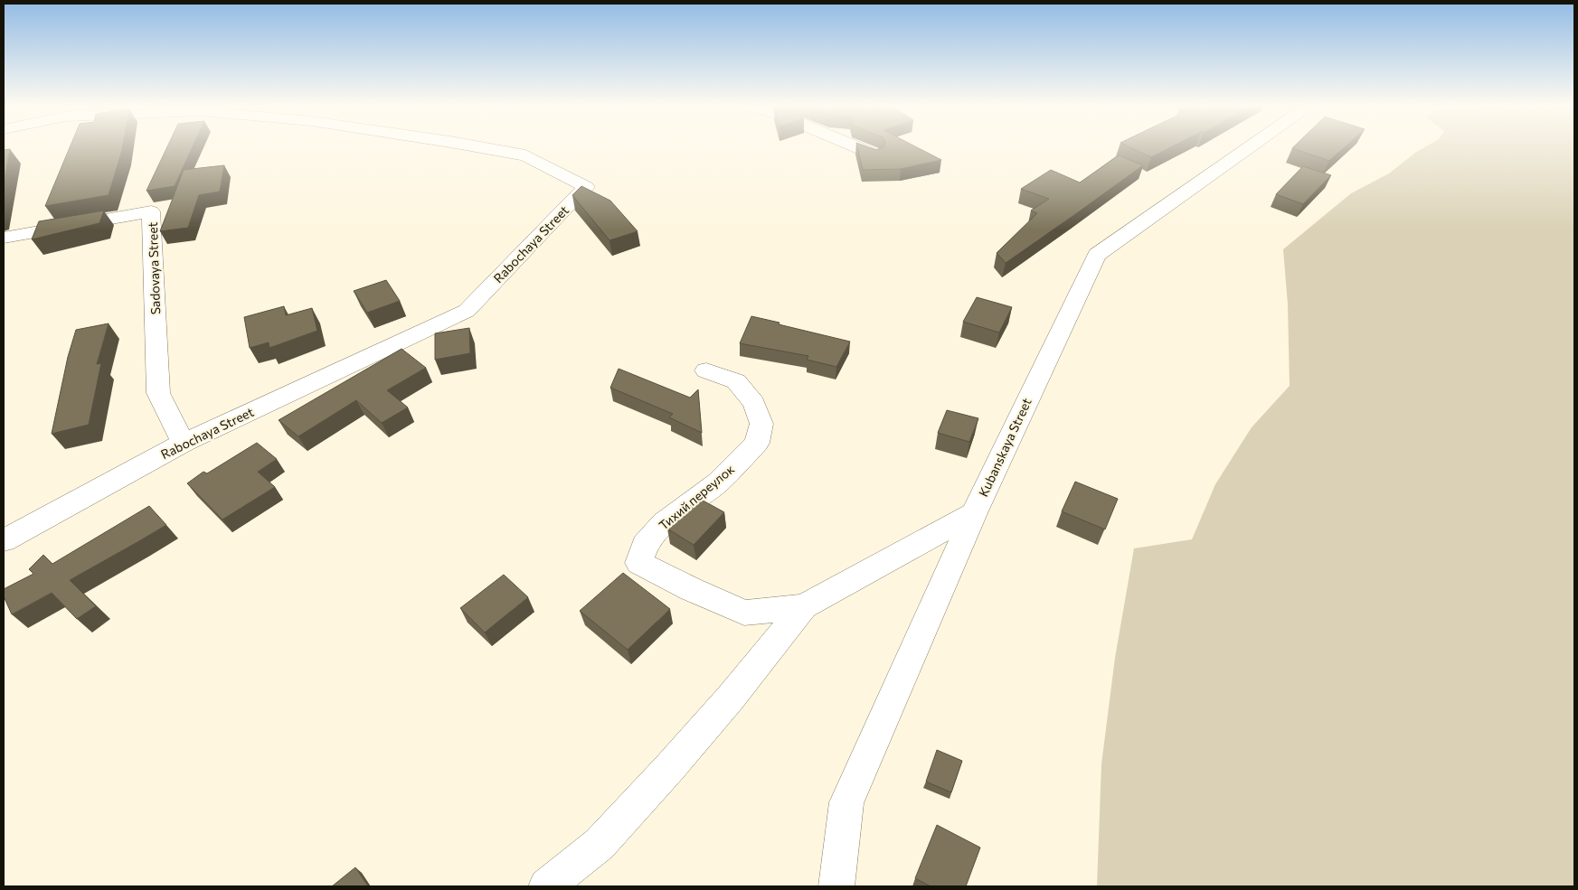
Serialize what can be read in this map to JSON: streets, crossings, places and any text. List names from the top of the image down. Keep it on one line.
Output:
{"streets":{"street":["Rabochaya Street","Sadovaya Street","Kubanskaya Street","Тихий переулок"]},"crossings":[["Rabochaya Street","Sadovaya Street"],["Kubanskaya Street","Тихий переулок"]]}
